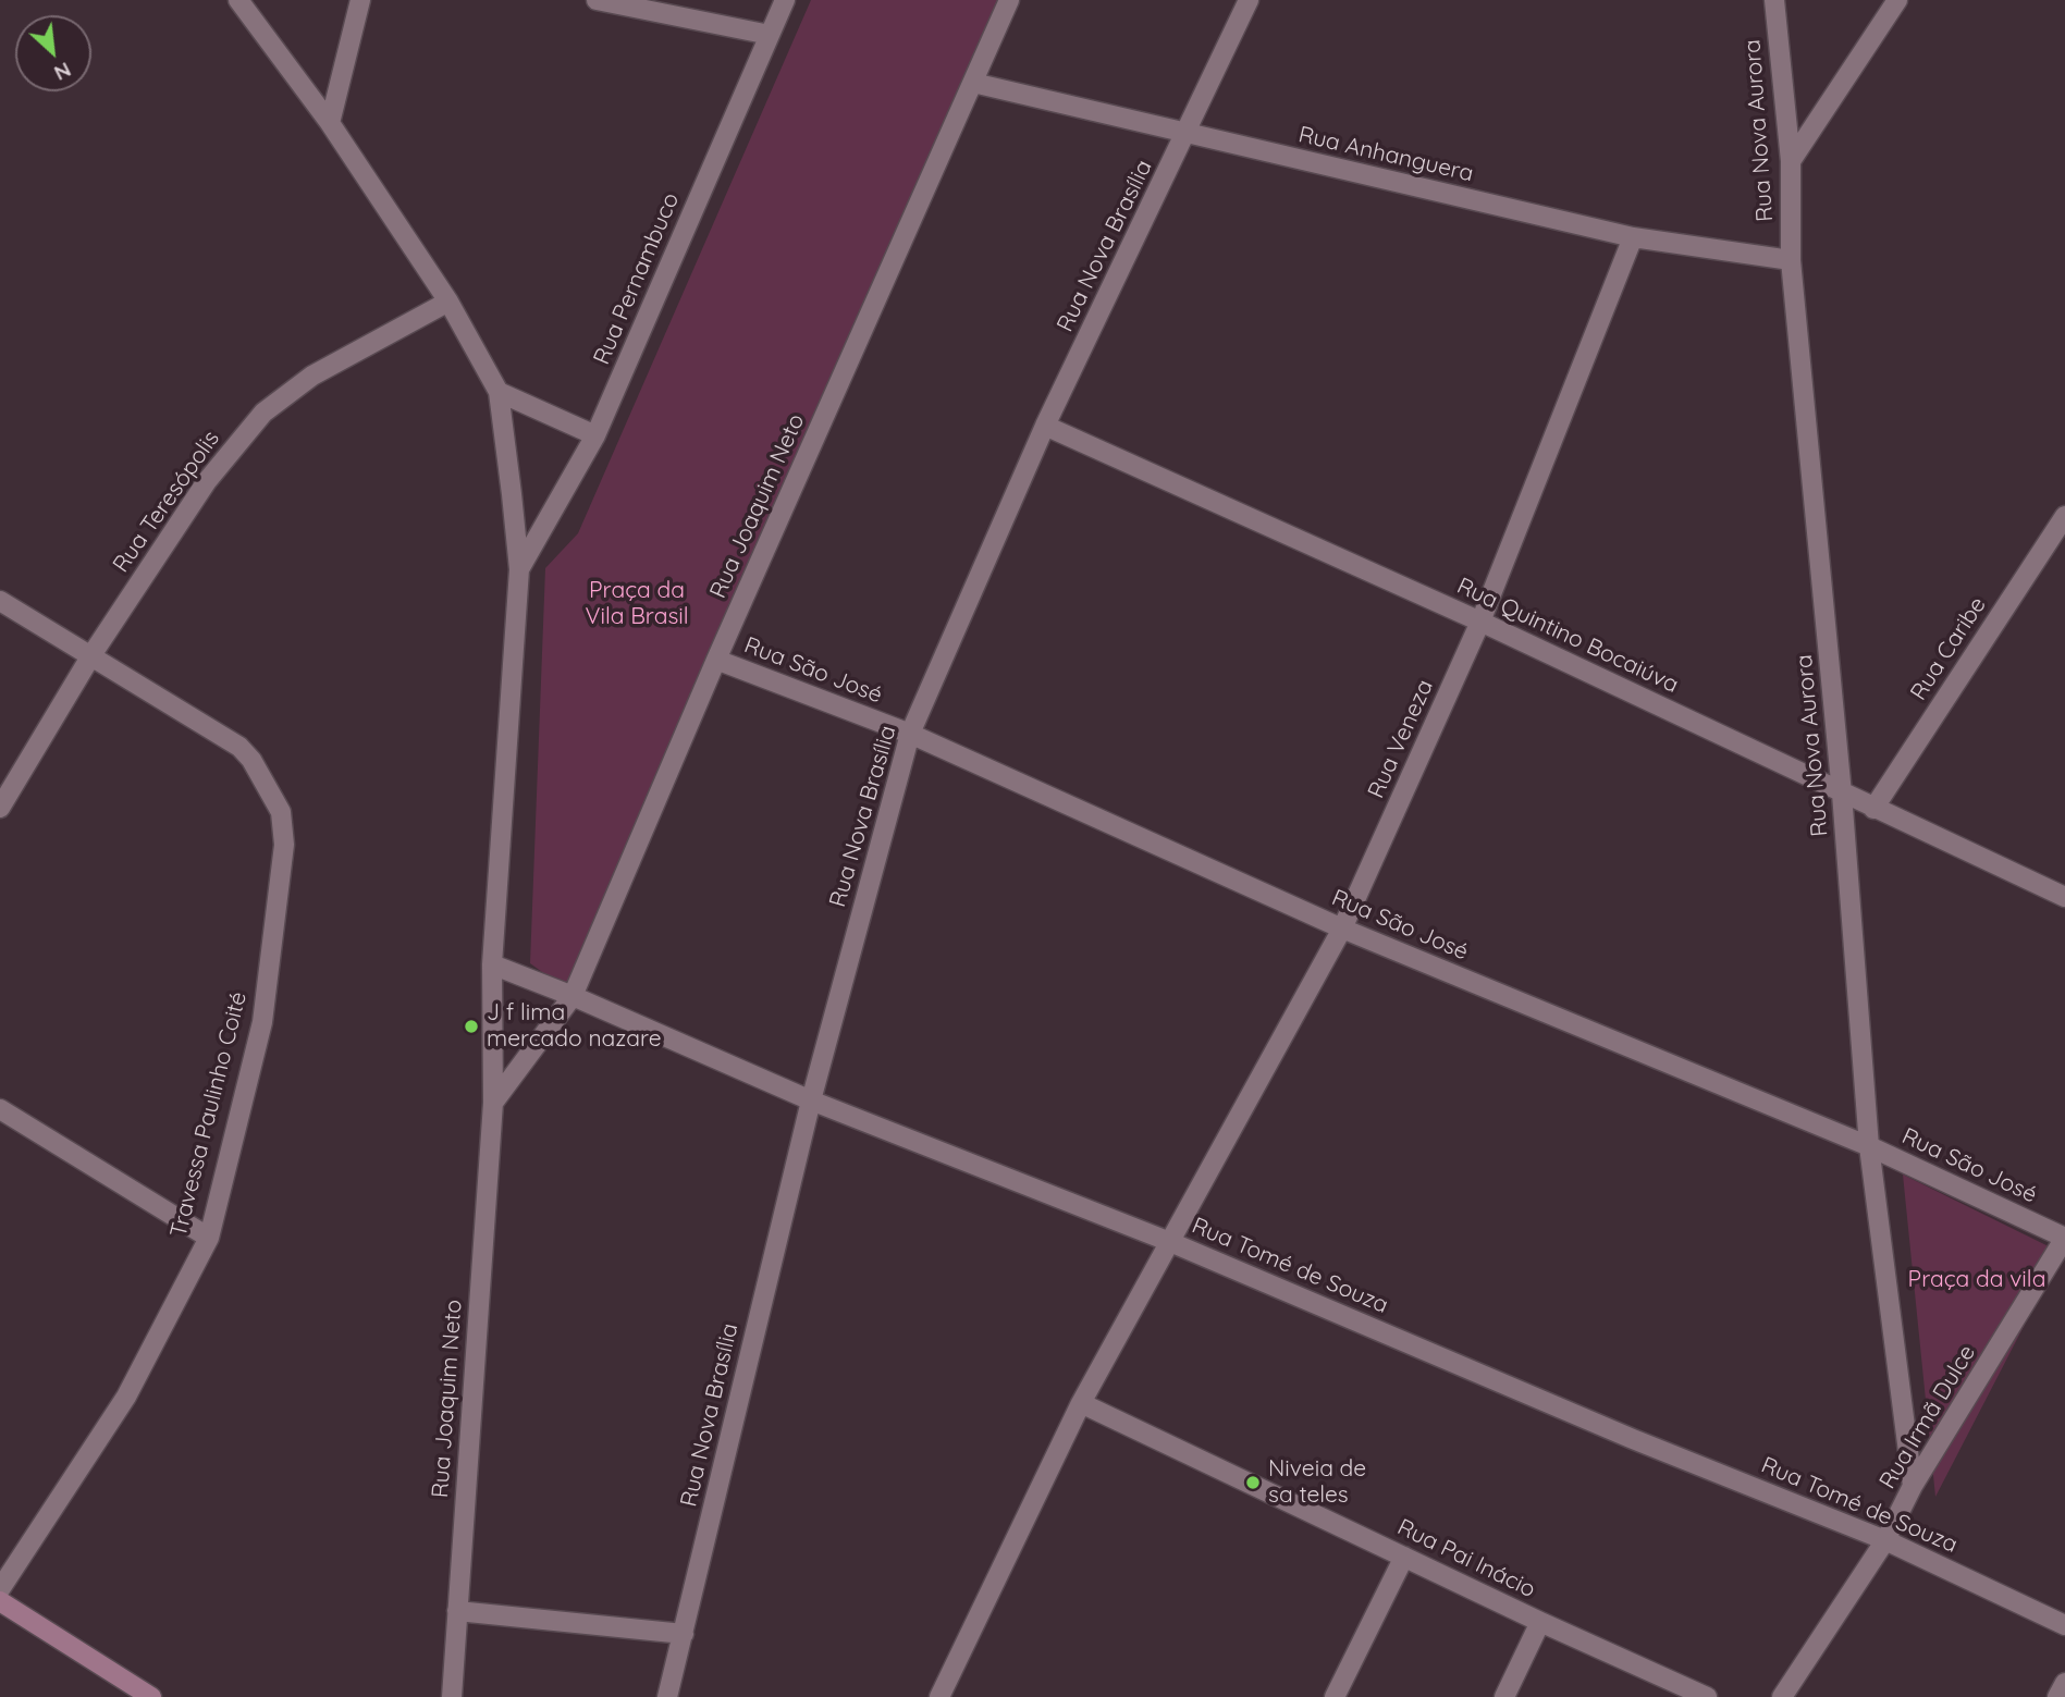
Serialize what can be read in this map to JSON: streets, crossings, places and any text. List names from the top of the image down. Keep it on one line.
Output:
{"streets":{"street":["Rua Nova Aurora","Rua Anhanguera","Rua Nova Brasília","Rua Pernambuco","Rua Teresópolis","Rua Joaquim Neto","Rua Quintino Bocaiúva","Rua Caribe","Rua São José","Rua Veneza","Travessa Paulinho Coité","Rua Tomé de Souza","Rua Irmã Dulce","Rua Pai Inácio"]},"crossings":[["Rua Nova Aurora","Rua Anhanguera"],["Rua Nova Aurora","Rua Quintino Bocaiúva"],["Rua Nova Aurora","Rua São José"],["Rua Nova Aurora","Rua Irmã Dulce"],["Rua Anhanguera","Rua Nova Brasília"],["Rua Anhanguera","Rua Joaquim Neto"],["Rua Anhanguera","Rua Veneza"],["Rua Nova Brasília","Rua Quintino Bocaiúva"],["Rua Nova Brasília","Rua São José"],["Rua Nova Brasília","Rua Tomé de Souza"],["Rua Pernambuco","Rua Joaquim Neto"],["Rua Teresópolis","Rua Joaquim Neto"],["Rua Teresópolis","Travessa Paulinho Coité"],["Rua Joaquim Neto","Rua São José"],["Rua Joaquim Neto","Rua Tomé de Souza"],["Rua Quintino Bocaiúva","Rua Caribe"],["Rua Quintino Bocaiúva","Rua Veneza"],["Rua São José","Rua Veneza"],["Rua São José","Rua Irmã Dulce"],["Rua Veneza","Rua Tomé de Souza"],["Rua Veneza","Rua Pai Inácio"],["Rua Tomé de Souza","Rua Irmã Dulce"]],"parks":["Praça da Vila Brasil","Praça da vila"],"places":["J f lima mercado nazare","Niveia de sa teles"],"north":"bottom right"}
